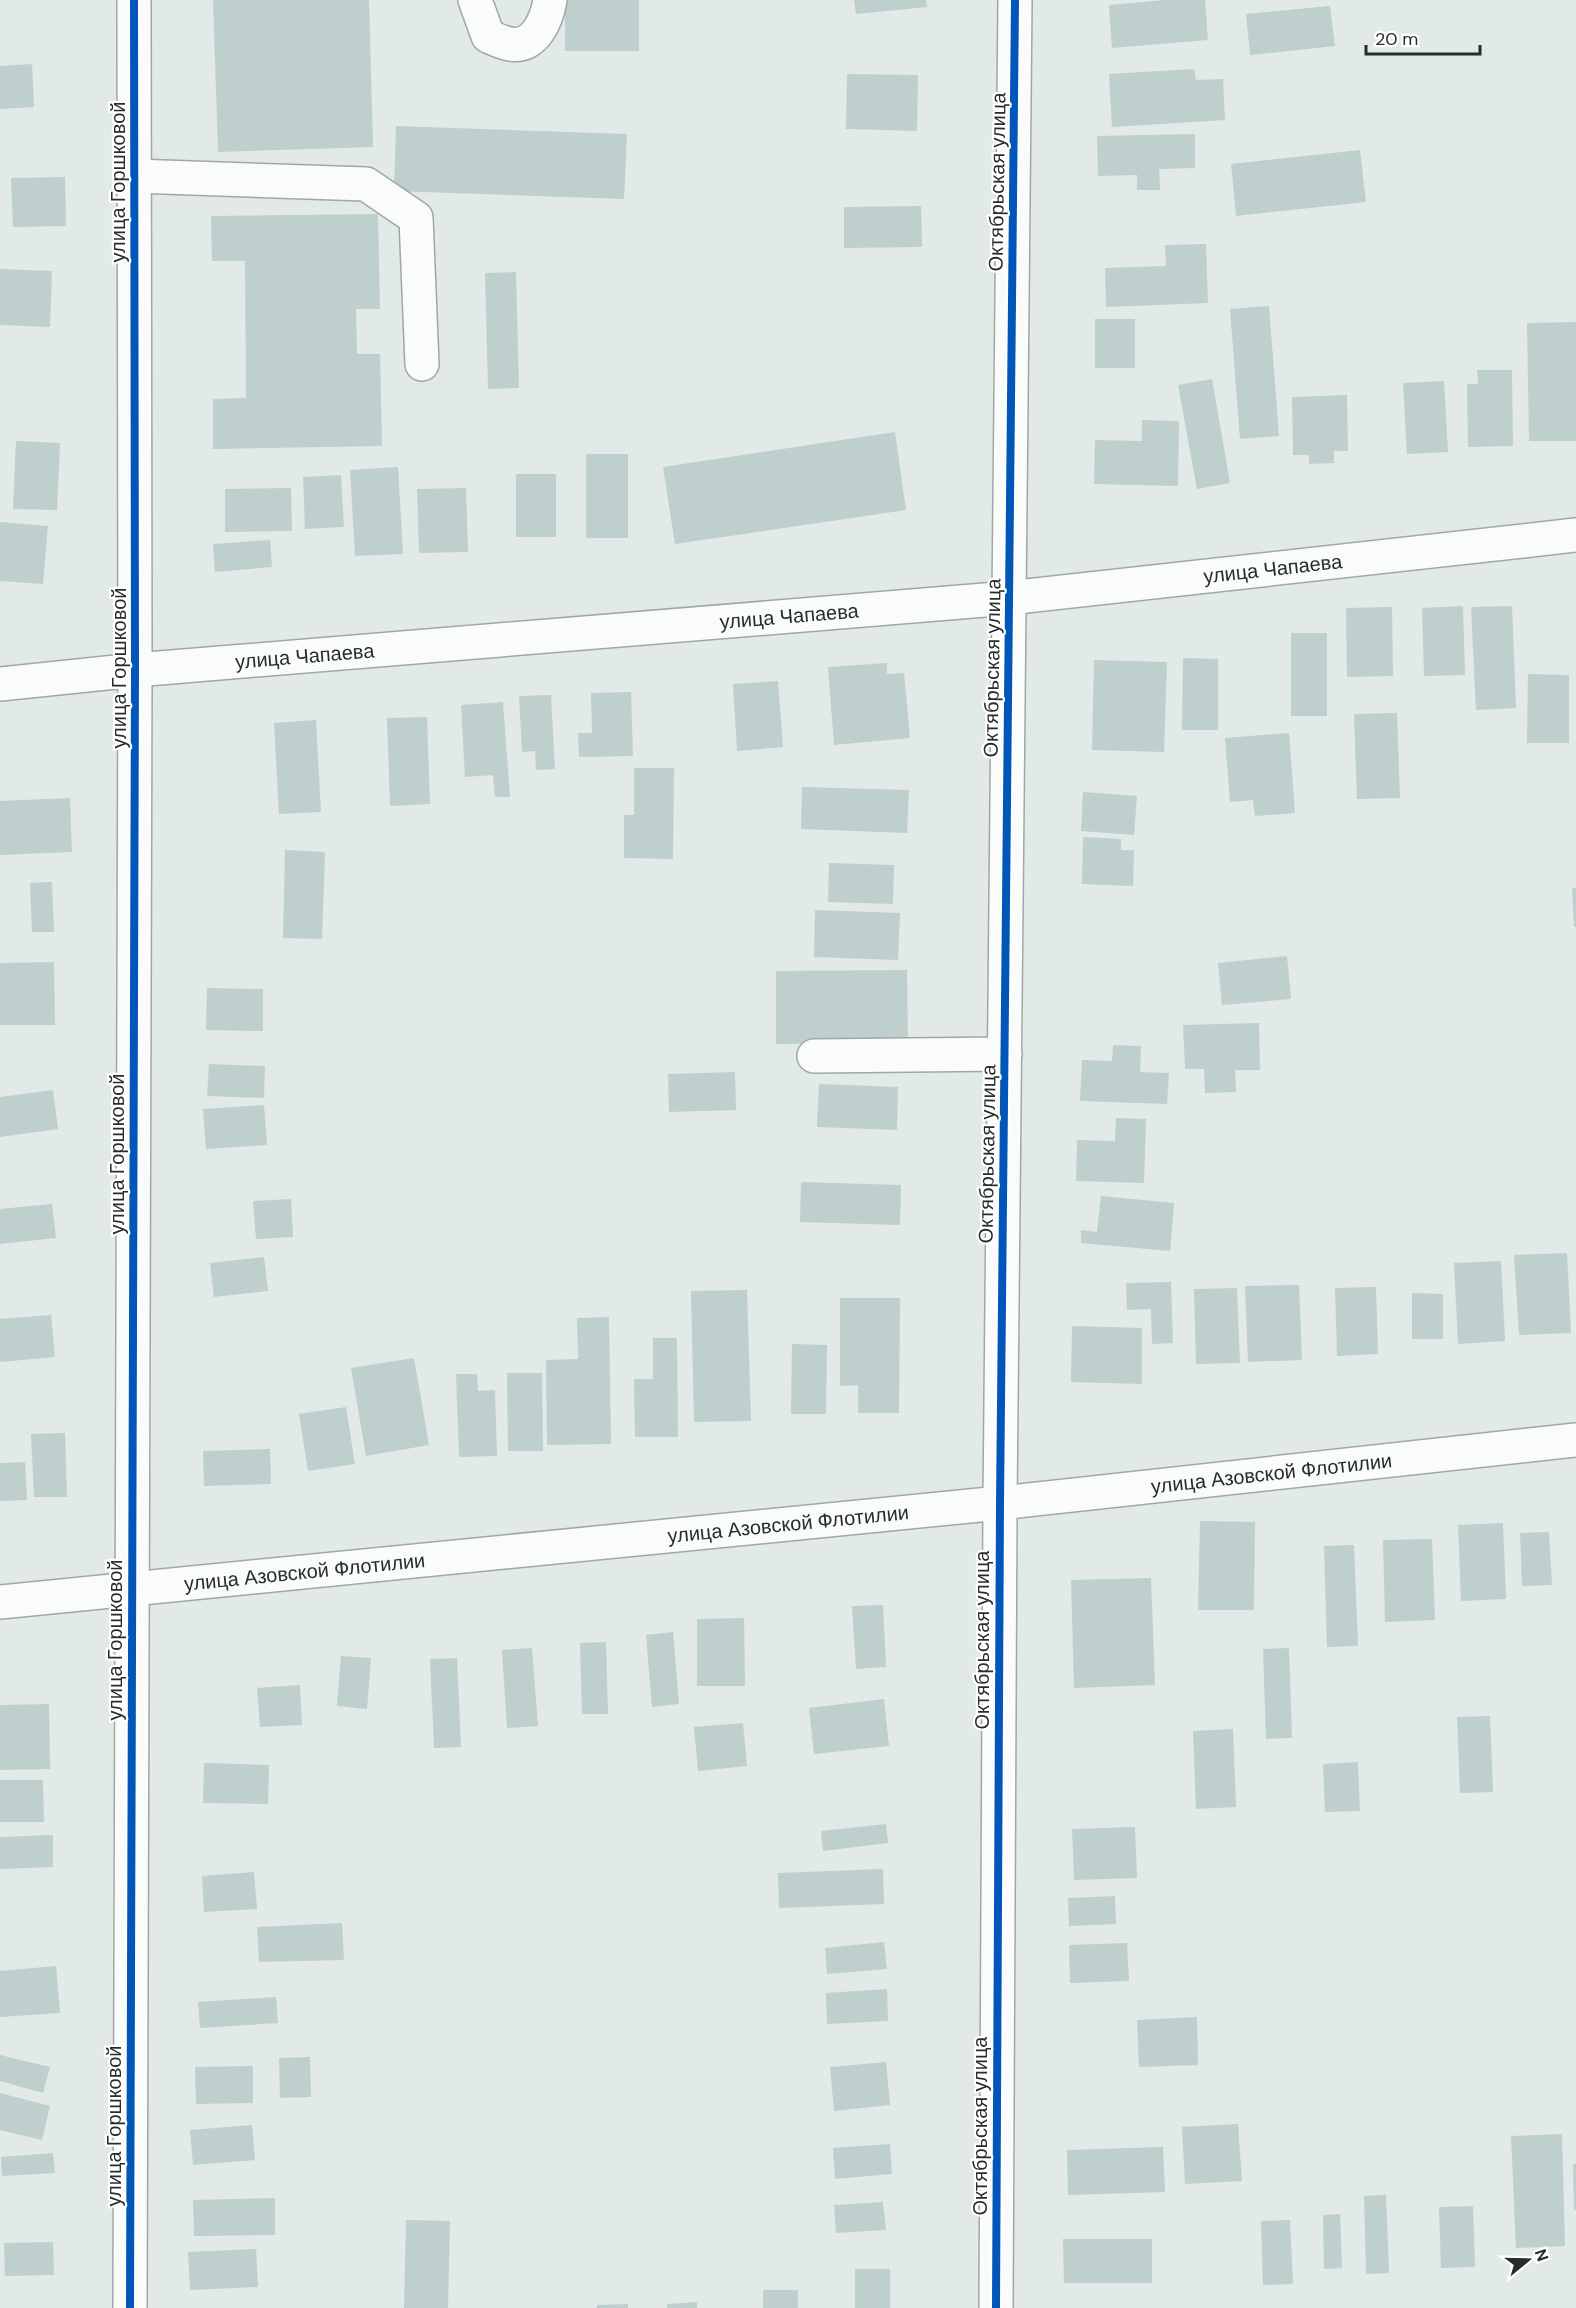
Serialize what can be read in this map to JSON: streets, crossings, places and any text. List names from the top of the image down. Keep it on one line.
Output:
{"streets":{"street":["улица Горшковой","Октябрьская улица","улица Чапаева","улица Азовской Флотилии"]},"crossings":[["улица Горшковой","улица Чапаева"],["улица Горшковой","улица Азовской Флотилии"],["Октябрьская улица","улица Чапаева"],["Октябрьская улица","улица Азовской Флотилии"]],"scale_bar":"20 m","north":"right"}
